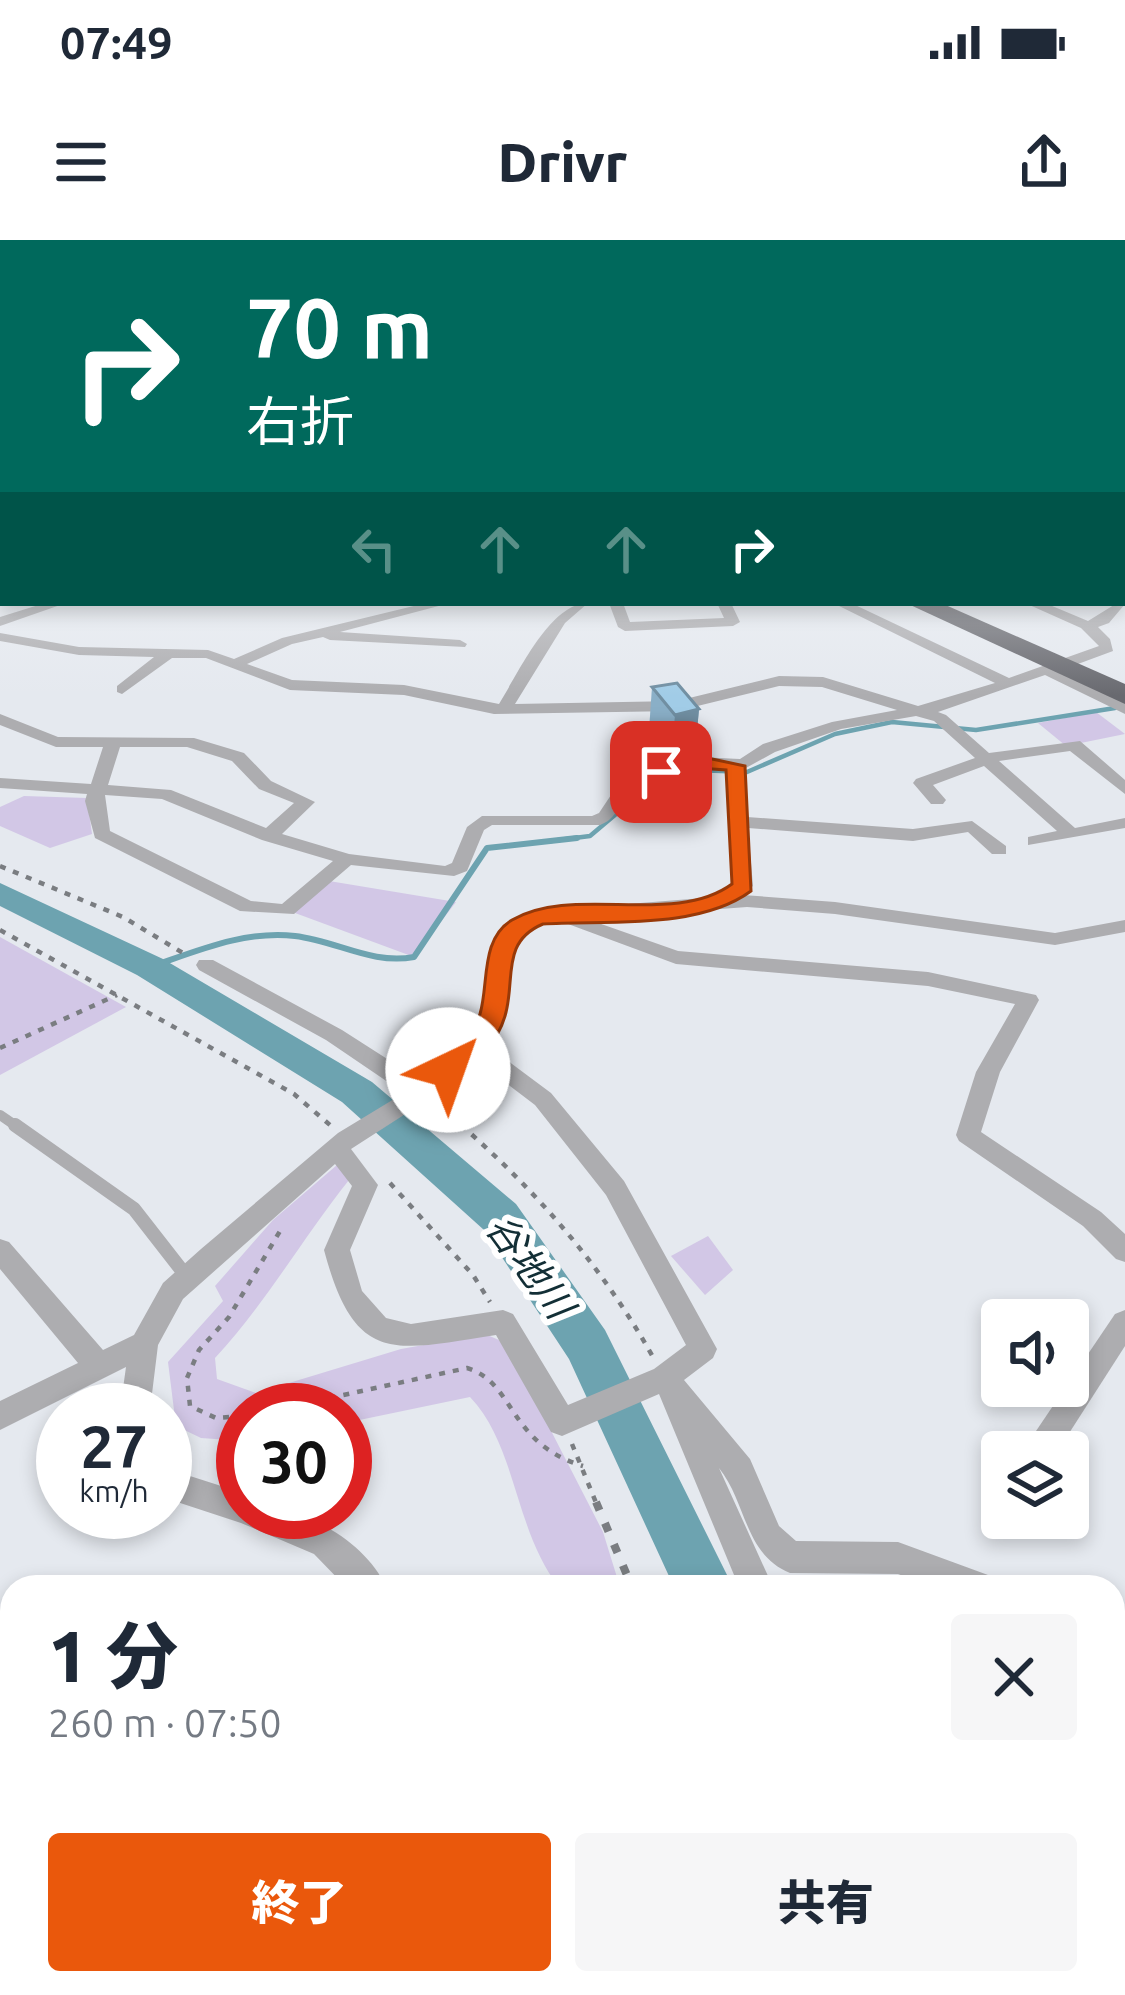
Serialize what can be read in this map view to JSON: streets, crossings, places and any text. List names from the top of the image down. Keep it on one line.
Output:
{"water":["谷地川"],"page":{"status":"07:49","header":"Drivr","turn":["70 m","右折"],"speed":"27 km/h","limit":"30","heading":["1 分","260 m · 07:50"],"buttons":["終了","共有"]}}
